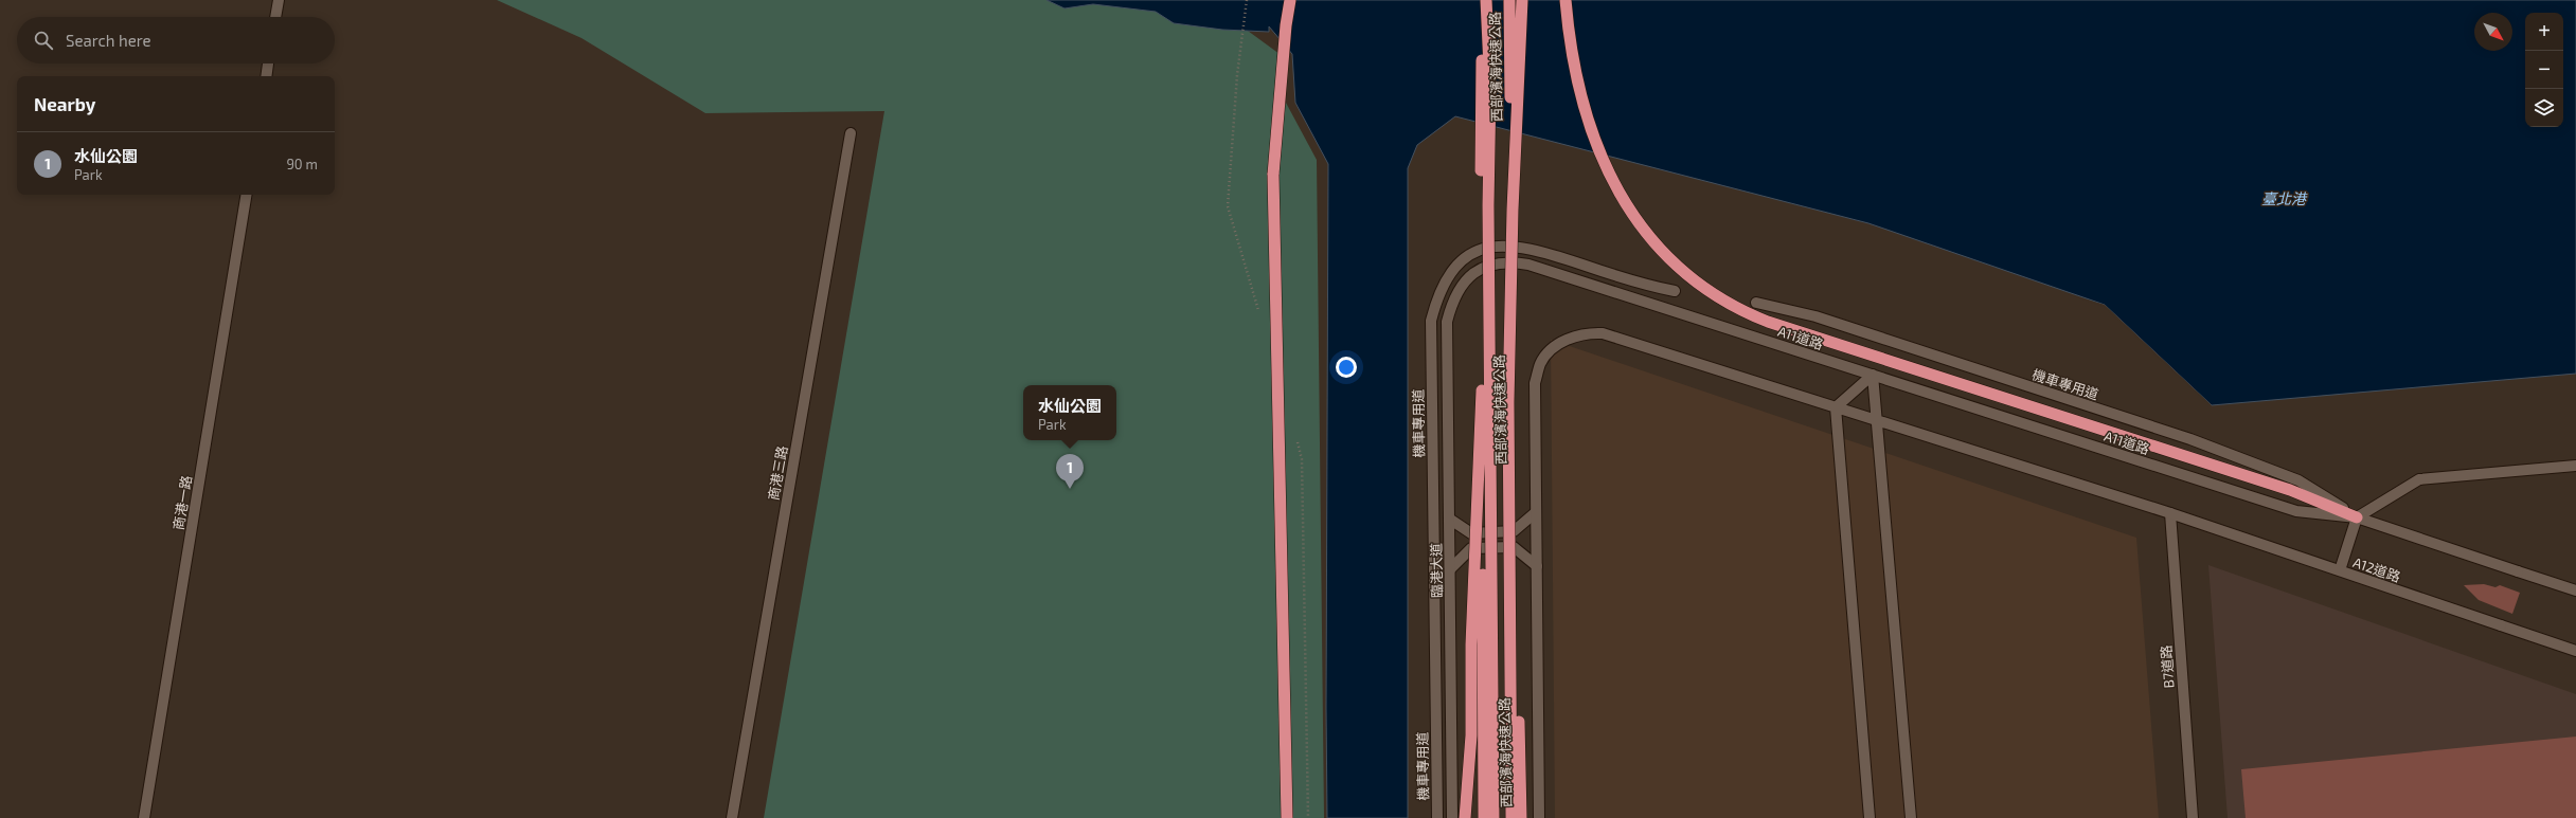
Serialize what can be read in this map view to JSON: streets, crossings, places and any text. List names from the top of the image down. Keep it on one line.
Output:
{"streets":{"highway":["西部濱海快速公路"],"street":["A11道路","機車專用道","商港三路","商港一路","A12道路","臨港大道","B7道路"]},"crossings":[["A11道路","機車專用道"],["A11道路","臨港大道"],["A12道路","B7道路"]],"water":["臺北港"],"north":"bottom right","page":{"map_buttons":["+","−"],"search":"Search here","heading":"Nearby","list":[{"mark":"1","name":"水仙公園","note":"Park","value":"90 m"}],"popup":["水仙公園","Park"],"pins":"1"}}
